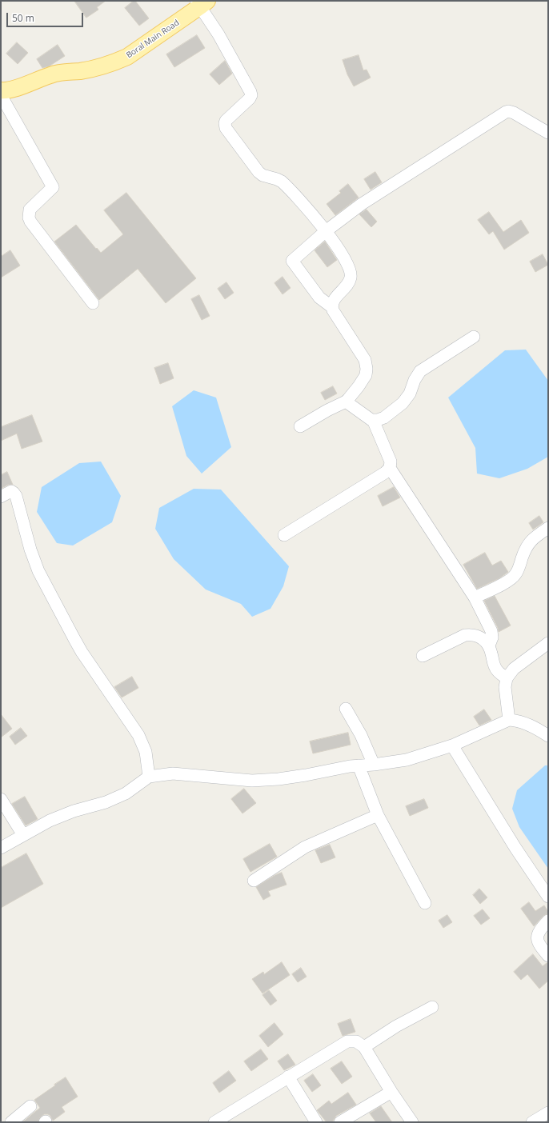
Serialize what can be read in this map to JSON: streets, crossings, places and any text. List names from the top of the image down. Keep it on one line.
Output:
{"streets":{"main road":["Boral Main Road"]},"scale_bar":"50 m"}
